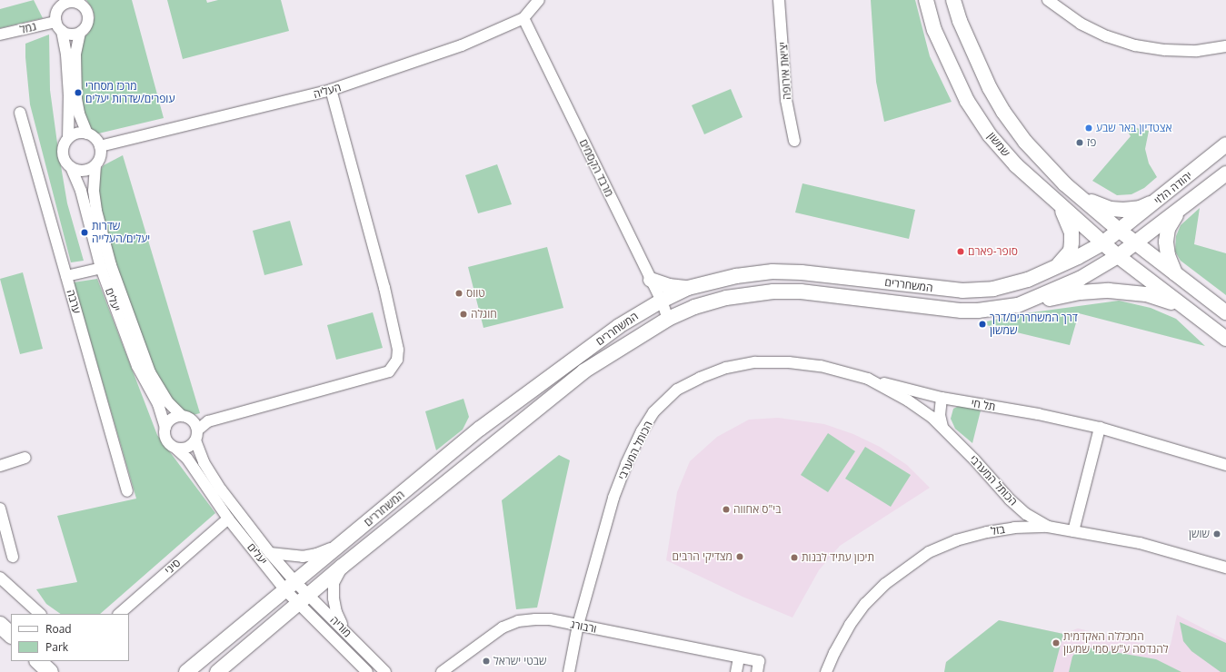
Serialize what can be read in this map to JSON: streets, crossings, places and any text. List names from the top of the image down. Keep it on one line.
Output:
{"streets":{"main road":["שמשון","יהודה הלוי","המשחררים"],"street":["גמל","יציאת אירופה","העליה","מרבד הקסמים","יעלים","ערבה","תל חי","הכותל המערבי","בזל","סיני","מוריה","ורבורג"]},"crossings":[["העליה","מרבד הקסמים"],["העליה","יעלים"],["שמשון","יהודה הלוי"],["שמשון","המשחררים"],["מרבד הקסמים","המשחררים"],["יהודה הלוי","המשחררים"],["המשחררים","יעלים"],["המשחררים","מוריה"],["יעלים","סיני"],["יעלים","מוריה"],["תל חי","הכותל המערבי"],["הכותל המערבי","בזל"],["הכותל המערבי","ורבורג"]],"places":["מרכז מסחרי עופרים/שדרות יעלים","אצטדיון באר שבע","פז","שדרות יעלים/העלייה","סופר-פארם","טווס","חוגלה","דרך המשחררים/דרך שמשון","בי\"ס אחווה","שושן","מצדיקי הרבים","תיכון עתיד לבנות","המכללה האקדמית להנדסה ע\"ש סמי שמעון","שבטי ישראל"],"legend":["Road","Park"]}
